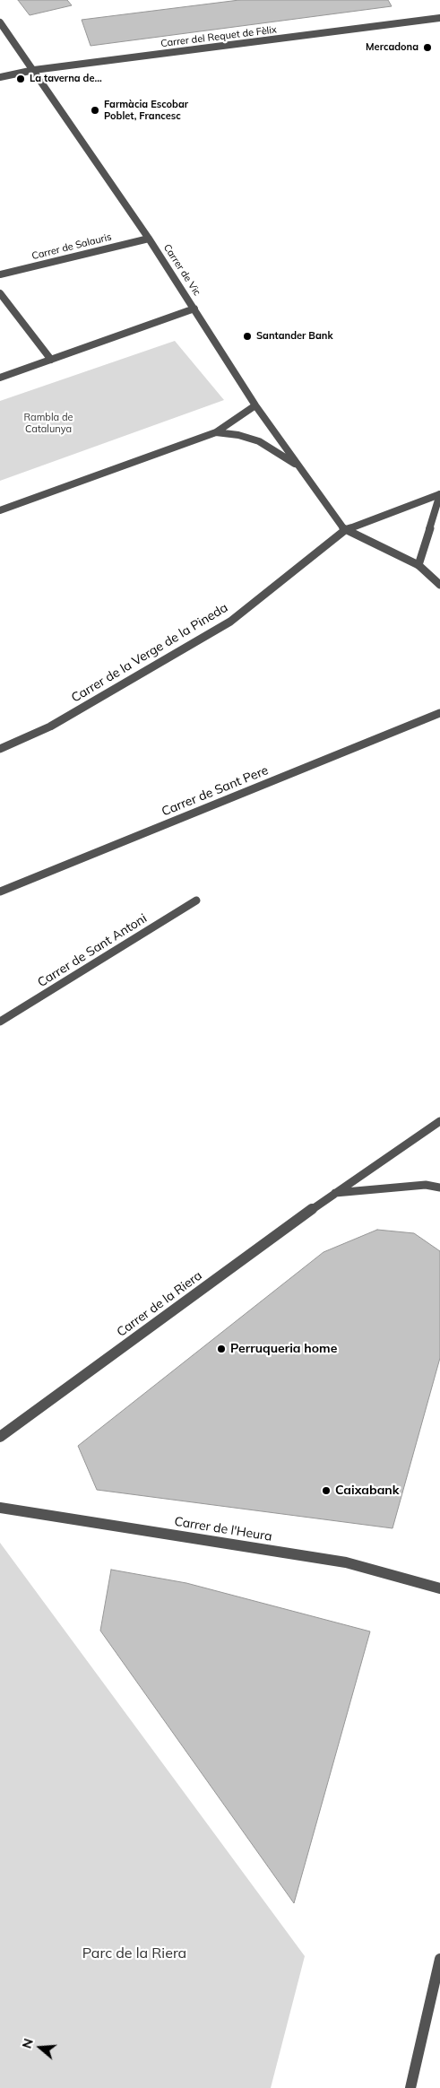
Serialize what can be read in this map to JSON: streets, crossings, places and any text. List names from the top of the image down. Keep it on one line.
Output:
{"streets":{"street":["Carrer del Requet de Fèlix","Carrer de Salauris","Carrer de Vic","Carrer de la Verge de la Pineda","Carrer de Sant Pere","Carrer de Sant Antoni","Carrer de la Riera","Carrer de l'Heura"]},"crossings":[["Carrer del Requet de Fèlix","Carrer de Vic"],["Carrer de Salauris","Carrer de Vic"],["Carrer de Vic","Carrer de la Verge de la Pineda"]],"parks":["Rambla de Catalunya","Parc de la Riera"],"places":["Mercadona","La taverna de...","Farmàcia Escobar Poblet, Francesc","Santander Bank","Perruqueria home","Caixabank"],"north":"left"}
